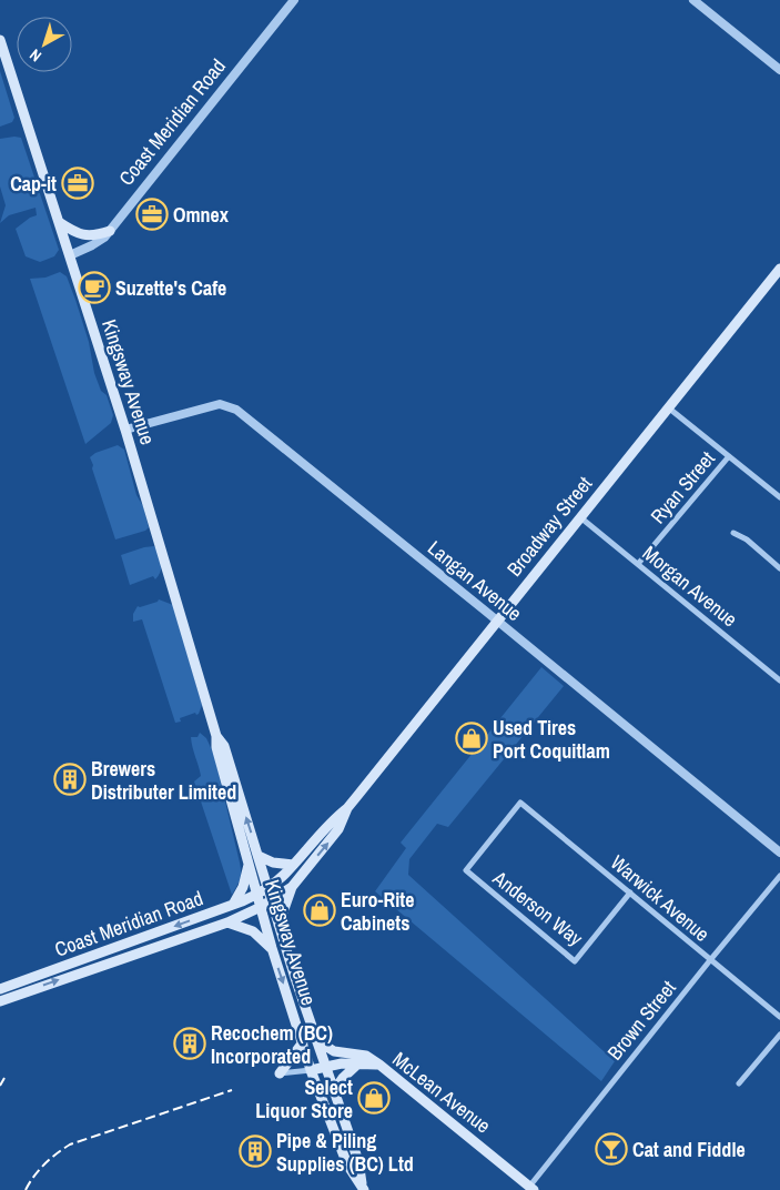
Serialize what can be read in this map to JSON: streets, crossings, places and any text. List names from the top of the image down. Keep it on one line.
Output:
{"streets":{"main road":["Coast Meridian Road","Kingsway Avenue","Broadway Street","McLean Avenue"],"street":["Ryan Street","Langan Avenue","Morgan Avenue","Warwick Avenue","Anderson Way","Brown Street"]},"crossings":[["Coast Meridian Road","Kingsway Avenue"],["Coast Meridian Road","Broadway Street"],["Kingsway Avenue","Broadway Street"],["Kingsway Avenue","Langan Avenue"],["Kingsway Avenue","McLean Avenue"],["Ryan Street","Morgan Avenue"],["Broadway Street","Langan Avenue"],["Broadway Street","Morgan Avenue"],["Warwick Avenue","Anderson Way"],["Warwick Avenue","Brown Street"],["Brown Street","McLean Avenue"]],"places":{"office":["Cap-it","Omnex"],"cafe":["Suzette's Cafe"],"shop":["Used Tires Port Coquitlam","Euro-Rite Cabinets","Select Liquor Store"],"building":["Brewers Distributer Limited","Recochem (BC) Incorporated","Pipe & Piling Supplies (BC) Ltd"],"bar":["Cat and Fiddle"]},"north":"bottom left"}
